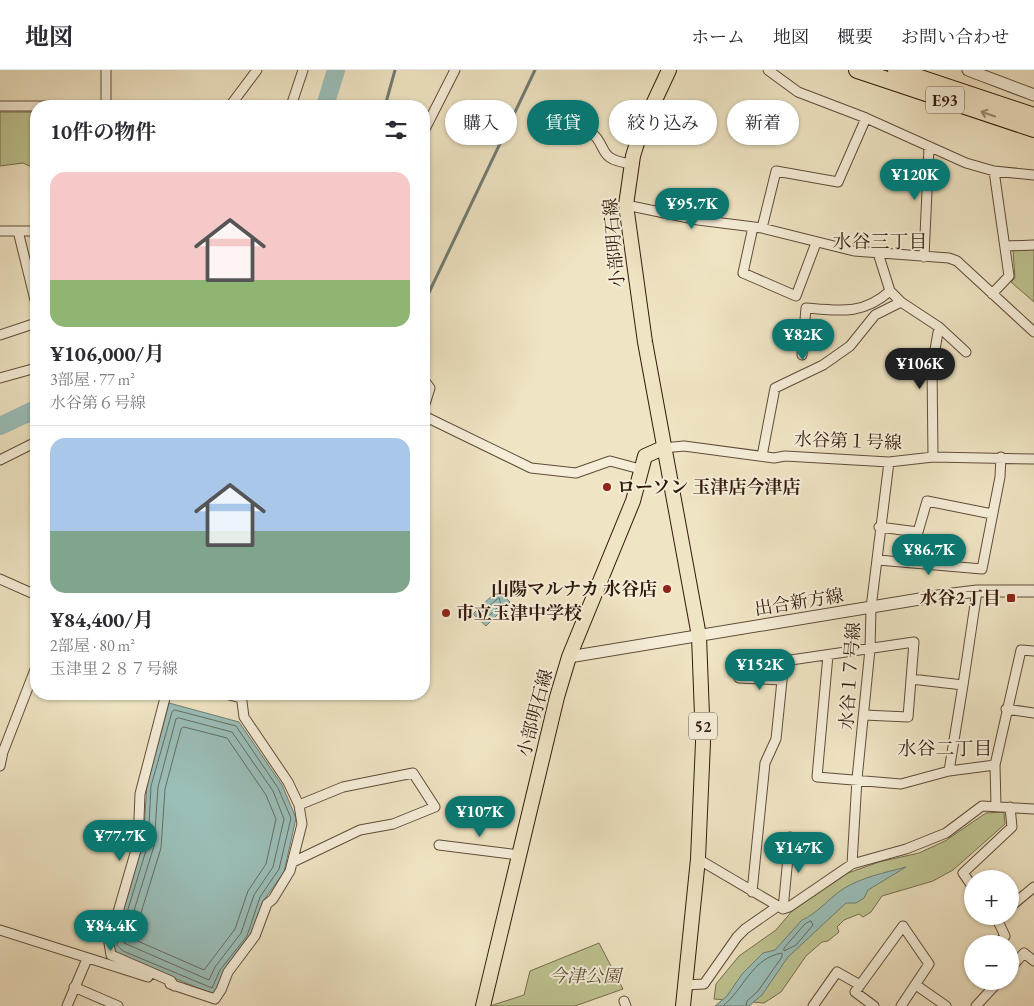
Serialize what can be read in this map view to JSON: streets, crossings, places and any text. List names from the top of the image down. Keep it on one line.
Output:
{"streets":{"highway":["E93"],"main road":["小部明石線","52"],"street":["水谷第１号線","出合新方線","水谷１７号線"]},"crossings":[["小部明石線","水谷第１号線"],["小部明石線","出合新方線"],["水谷第１号線","水谷１７号線"],["出合新方線","水谷１７号線"]],"districts":["水谷三丁目","水谷二丁目"],"parks":["今津公園"],"places":{"other":["ローソン 玉津店今津店","山陽マルナカ 水谷店","市立玉津中学校"],"transit":["水谷2丁目"]},"page":{"header":"地図","nav":["ホーム","地図","概要","お問い合わせ"],"chip":["購入","賃貸","絞り込み","新着"],"heading":"10件の物件","price":["¥120K","¥95.7K","¥82K","¥106K","¥86.7K","¥152K","¥107K","¥77.7K","¥147K","¥84.4K"],"list":[{"name":"¥106,000/月","note":"3部屋 · 77 m² · 水谷第６号線"},{"name":"¥84,400/月","note":"2部屋 · 80 m² · 玉津里２８７号線"}],"map_buttons":["+","−"]}}
